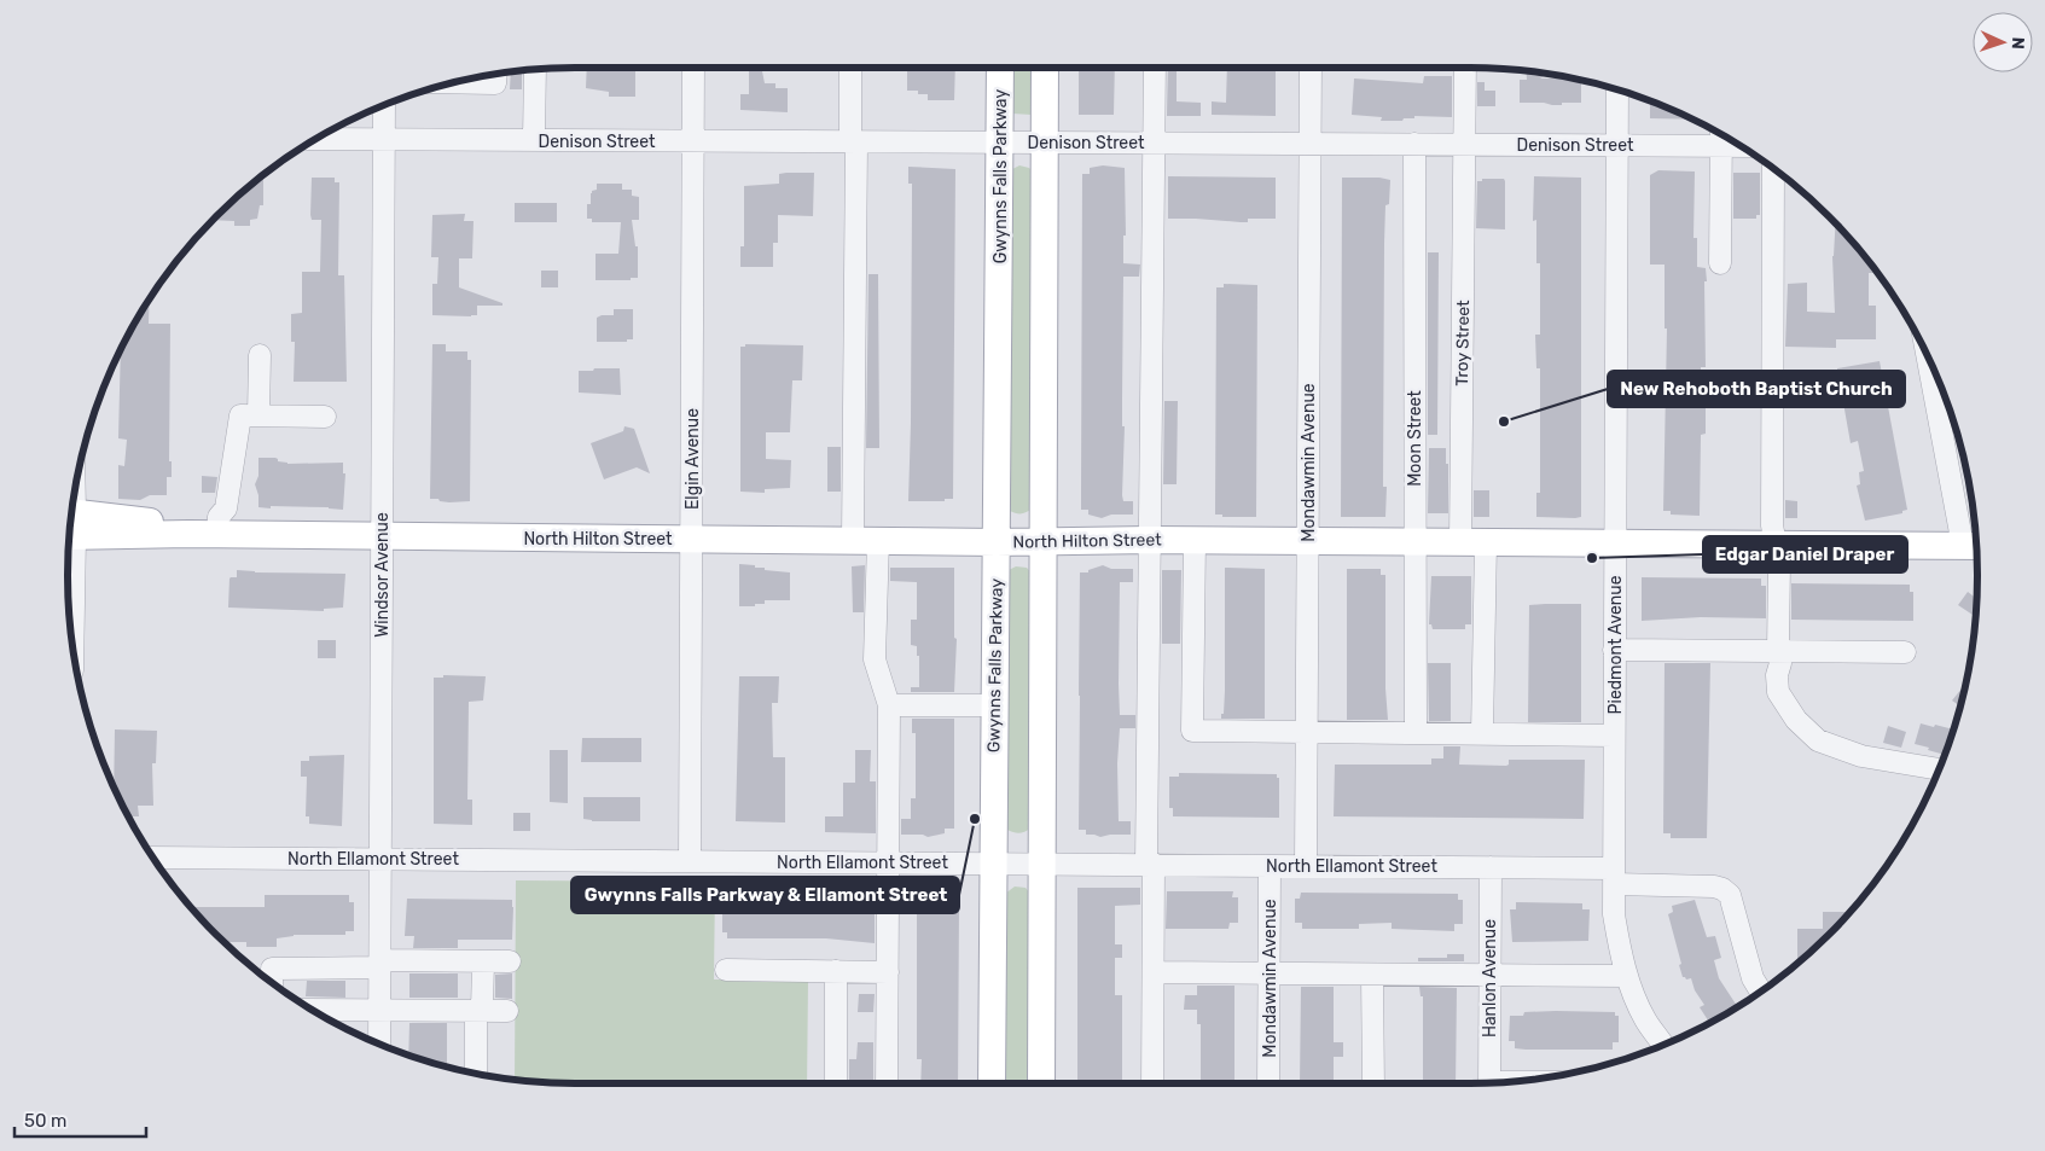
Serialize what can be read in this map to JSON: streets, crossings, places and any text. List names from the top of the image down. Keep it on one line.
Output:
{"streets":{"main road":["Gwynns Falls Parkway","North Hilton Street"],"street":["Denison Street","Troy Street","Moon Street","Elgin Avenue","Mondawmin Avenue","Windsor Avenue","Piedmont Avenue","North Ellamont Street","Hanlon Avenue"]},"crossings":[["Denison Street","Gwynns Falls Parkway"],["Denison Street","Troy Street"],["Denison Street","Moon Street"],["Denison Street","Elgin Avenue"],["Denison Street","Mondawmin Avenue"],["Denison Street","Windsor Avenue"],["Denison Street","Piedmont Avenue"],["Gwynns Falls Parkway","North Hilton Street"],["Gwynns Falls Parkway","North Ellamont Street"],["Troy Street","North Hilton Street"],["Moon Street","North Hilton Street"],["Elgin Avenue","North Hilton Street"],["Elgin Avenue","North Ellamont Street"],["Mondawmin Avenue","North Hilton Street"],["Mondawmin Avenue","North Ellamont Street"],["North Hilton Street","Windsor Avenue"],["North Hilton Street","Piedmont Avenue"],["Windsor Avenue","North Ellamont Street"],["Piedmont Avenue","North Ellamont Street"],["North Ellamont Street","Hanlon Avenue"]],"places":["New Rehoboth Baptist Church","Edgar Daniel Draper","Gwynns Falls Parkway & Ellamont Street"],"scale_bar":"50 m","north":"right"}
